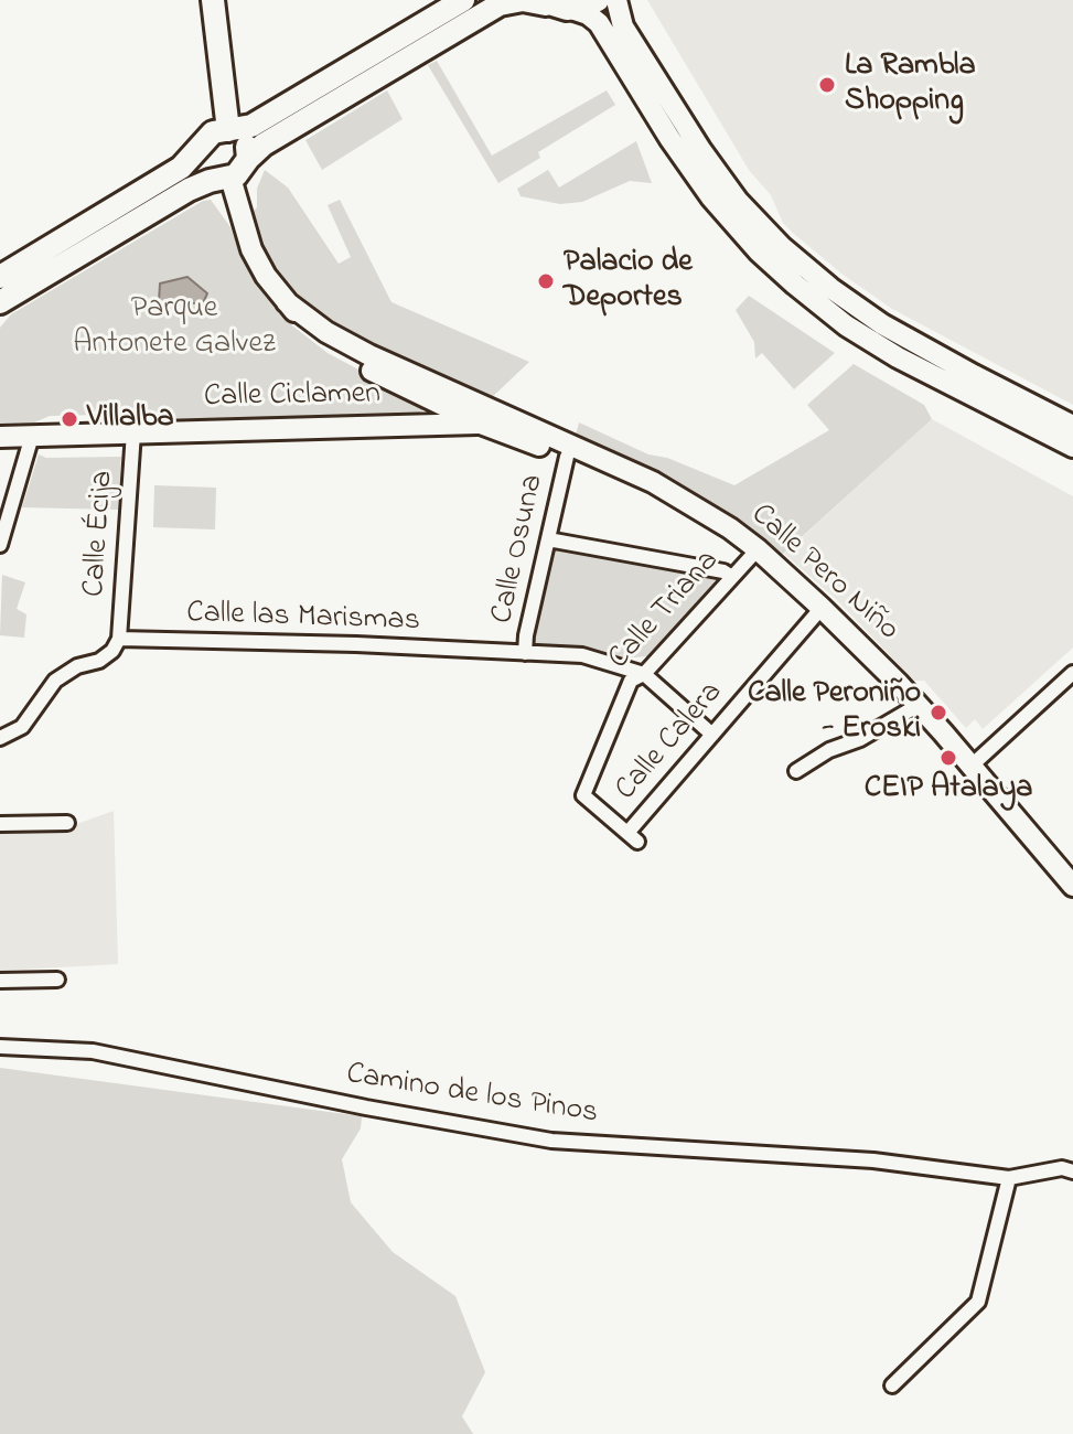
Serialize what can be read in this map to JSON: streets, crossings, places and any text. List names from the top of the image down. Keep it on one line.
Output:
{"streets":{"street":["Calle Ciclamen","Calle Écija","Calle Osuna","Calle Pero Niño","Calle Triana","Calle las Marismas","Calle Calera","Camino de los Pinos"]},"crossings":[["Calle Ciclamen","Calle Écija"],["Calle Ciclamen","Calle Pero Niño"],["Calle Écija","Calle las Marismas"],["Calle Osuna","Calle Pero Niño"],["Calle Osuna","Calle las Marismas"],["Calle Pero Niño","Calle Triana"],["Calle Pero Niño","Calle Calera"],["Calle Triana","Calle las Marismas"],["Calle Triana","Calle Calera"]],"parks":["Parque Antonete Galvez"],"places":["La Rambla Shopping","Palacio de Deportes","Villalba","Calle Peroniño - Eroski","CEIP Atalaya"]}
